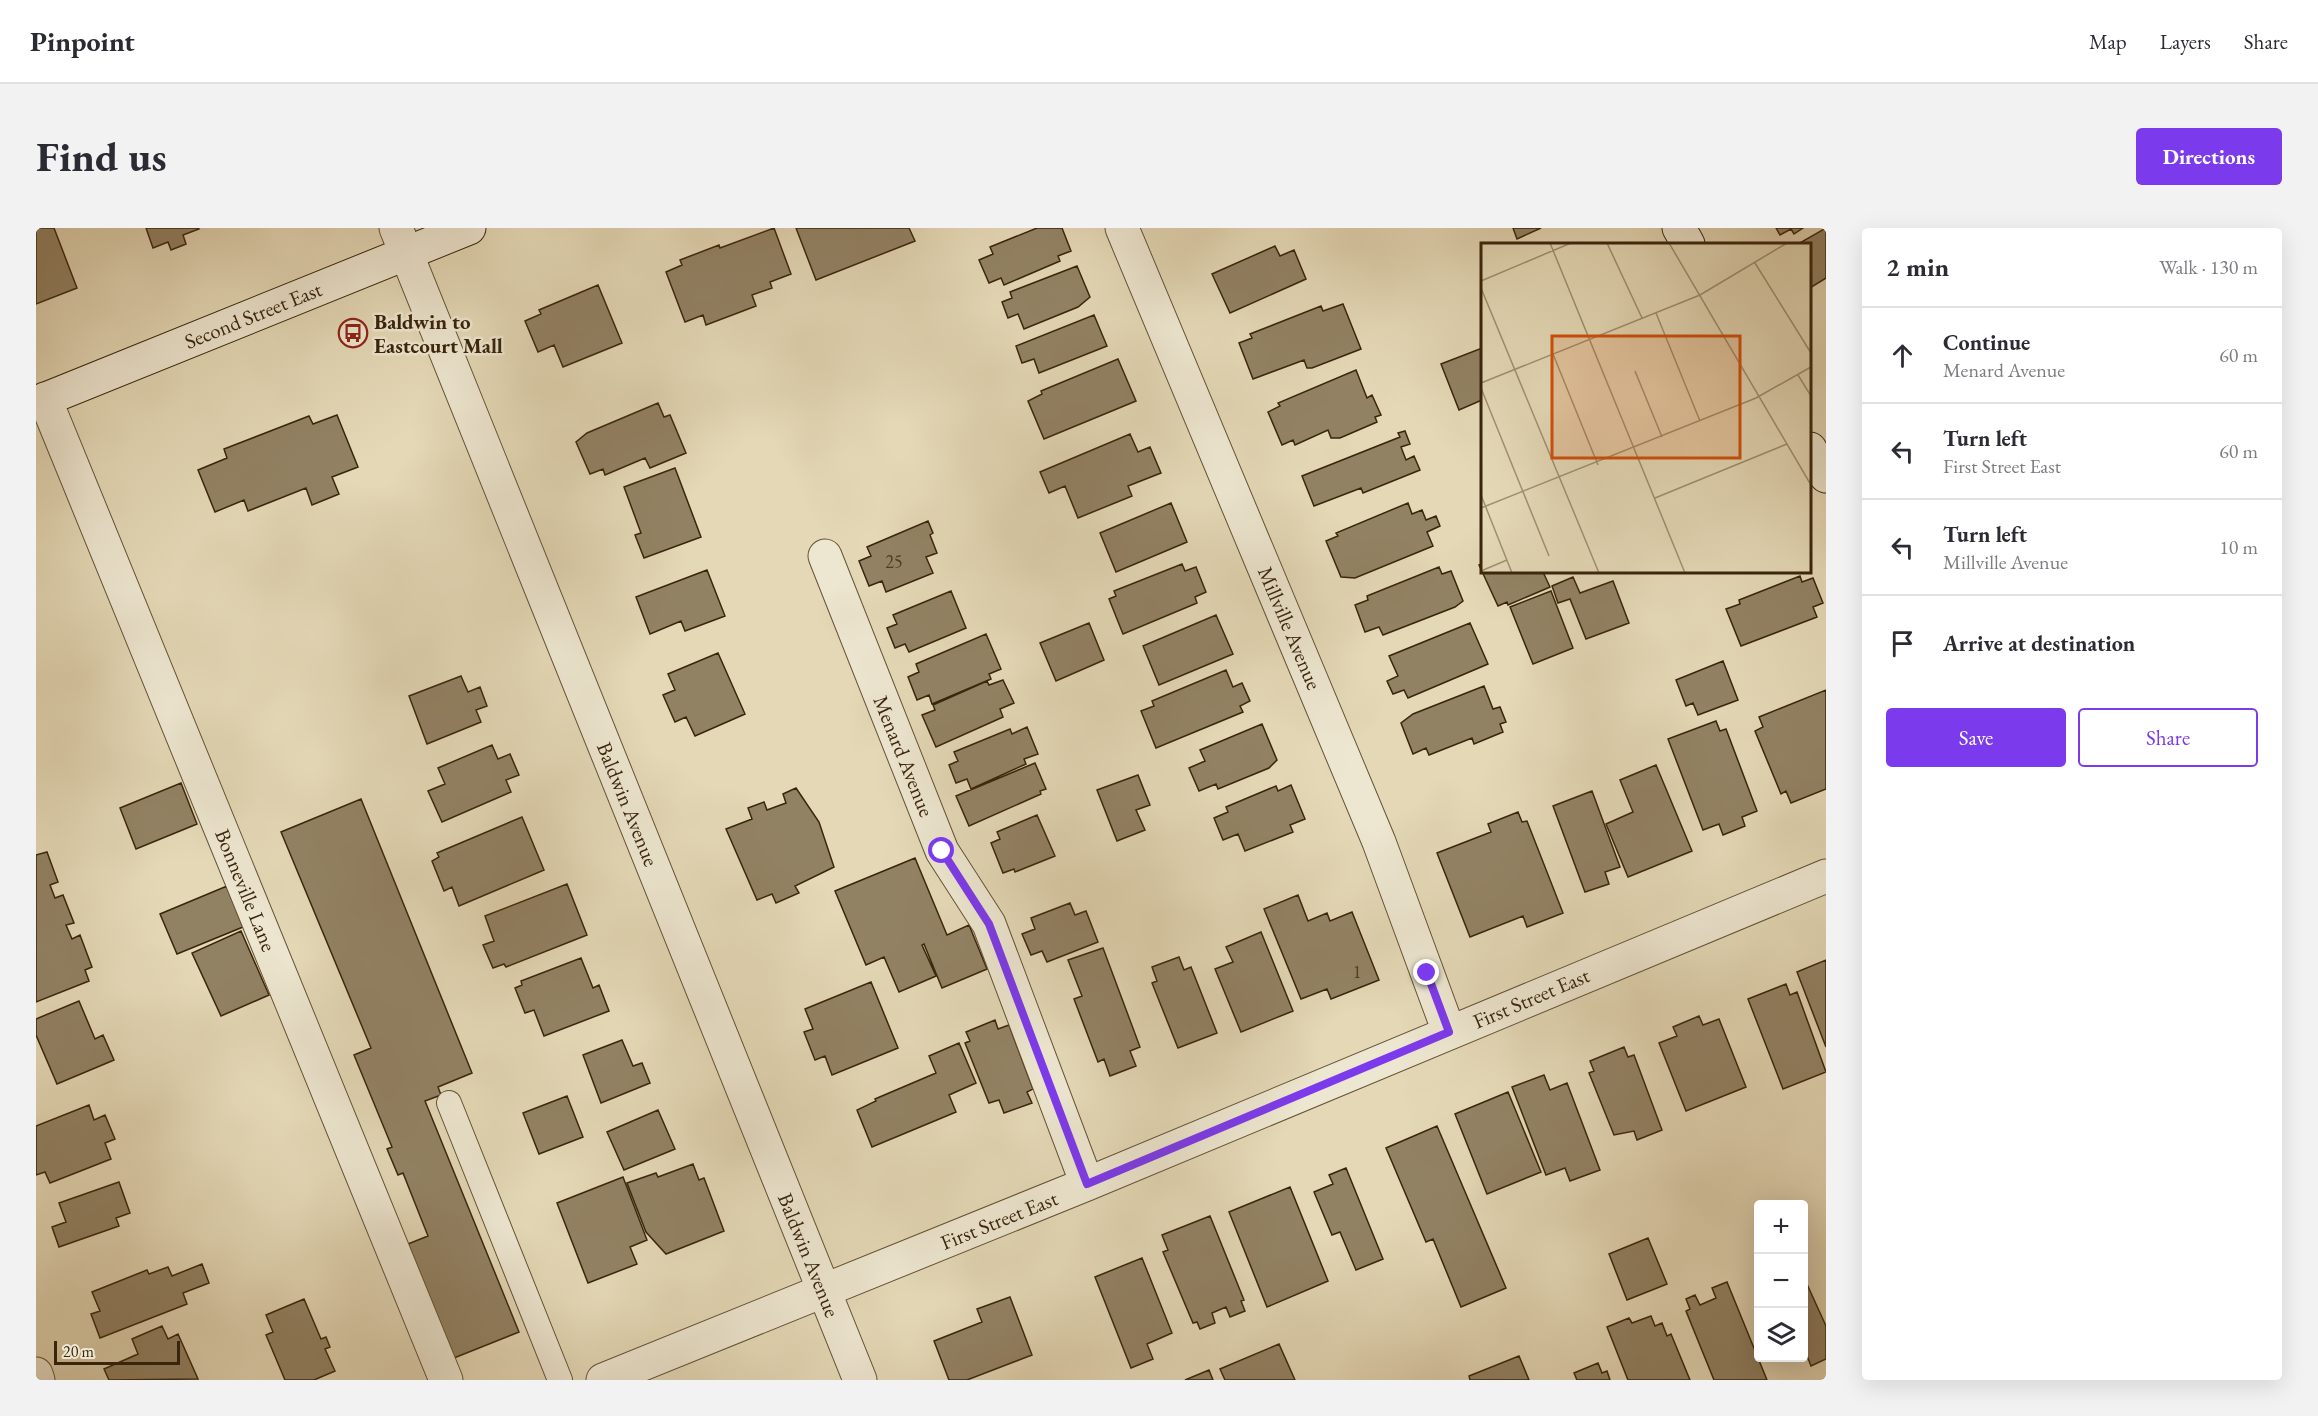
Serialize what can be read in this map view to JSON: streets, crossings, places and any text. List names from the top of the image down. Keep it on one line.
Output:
{"streets":{"street":["Second Street East","Millville Avenue","Menard Avenue","Baldwin Avenue","Bonneville Lane","First Street East"]},"crossings":[["Second Street East","Baldwin Avenue"],["Second Street East","Bonneville Lane"],["Millville Avenue","First Street East"],["Menard Avenue","First Street East"],["Baldwin Avenue","First Street East"]],"places":{"bus stop":["Baldwin to Eastcourt Mall"]},"house_numbers":["25","1"],"scale_bar":"20 m","page":{"header":"Pinpoint","nav":["Map","Layers","Share"],"buttons":["Directions",["Save","Share"]],"title":"Find us","heading":["2 min","Walk · 130 m"],"list":[["Continue","Menard Avenue","60 m"],["Turn left","First Street East","60 m"],["Turn left","Millville Avenue","10 m"],"Arrive at destination"],"map_buttons":["+","−"],"scale":"20 m"}}
